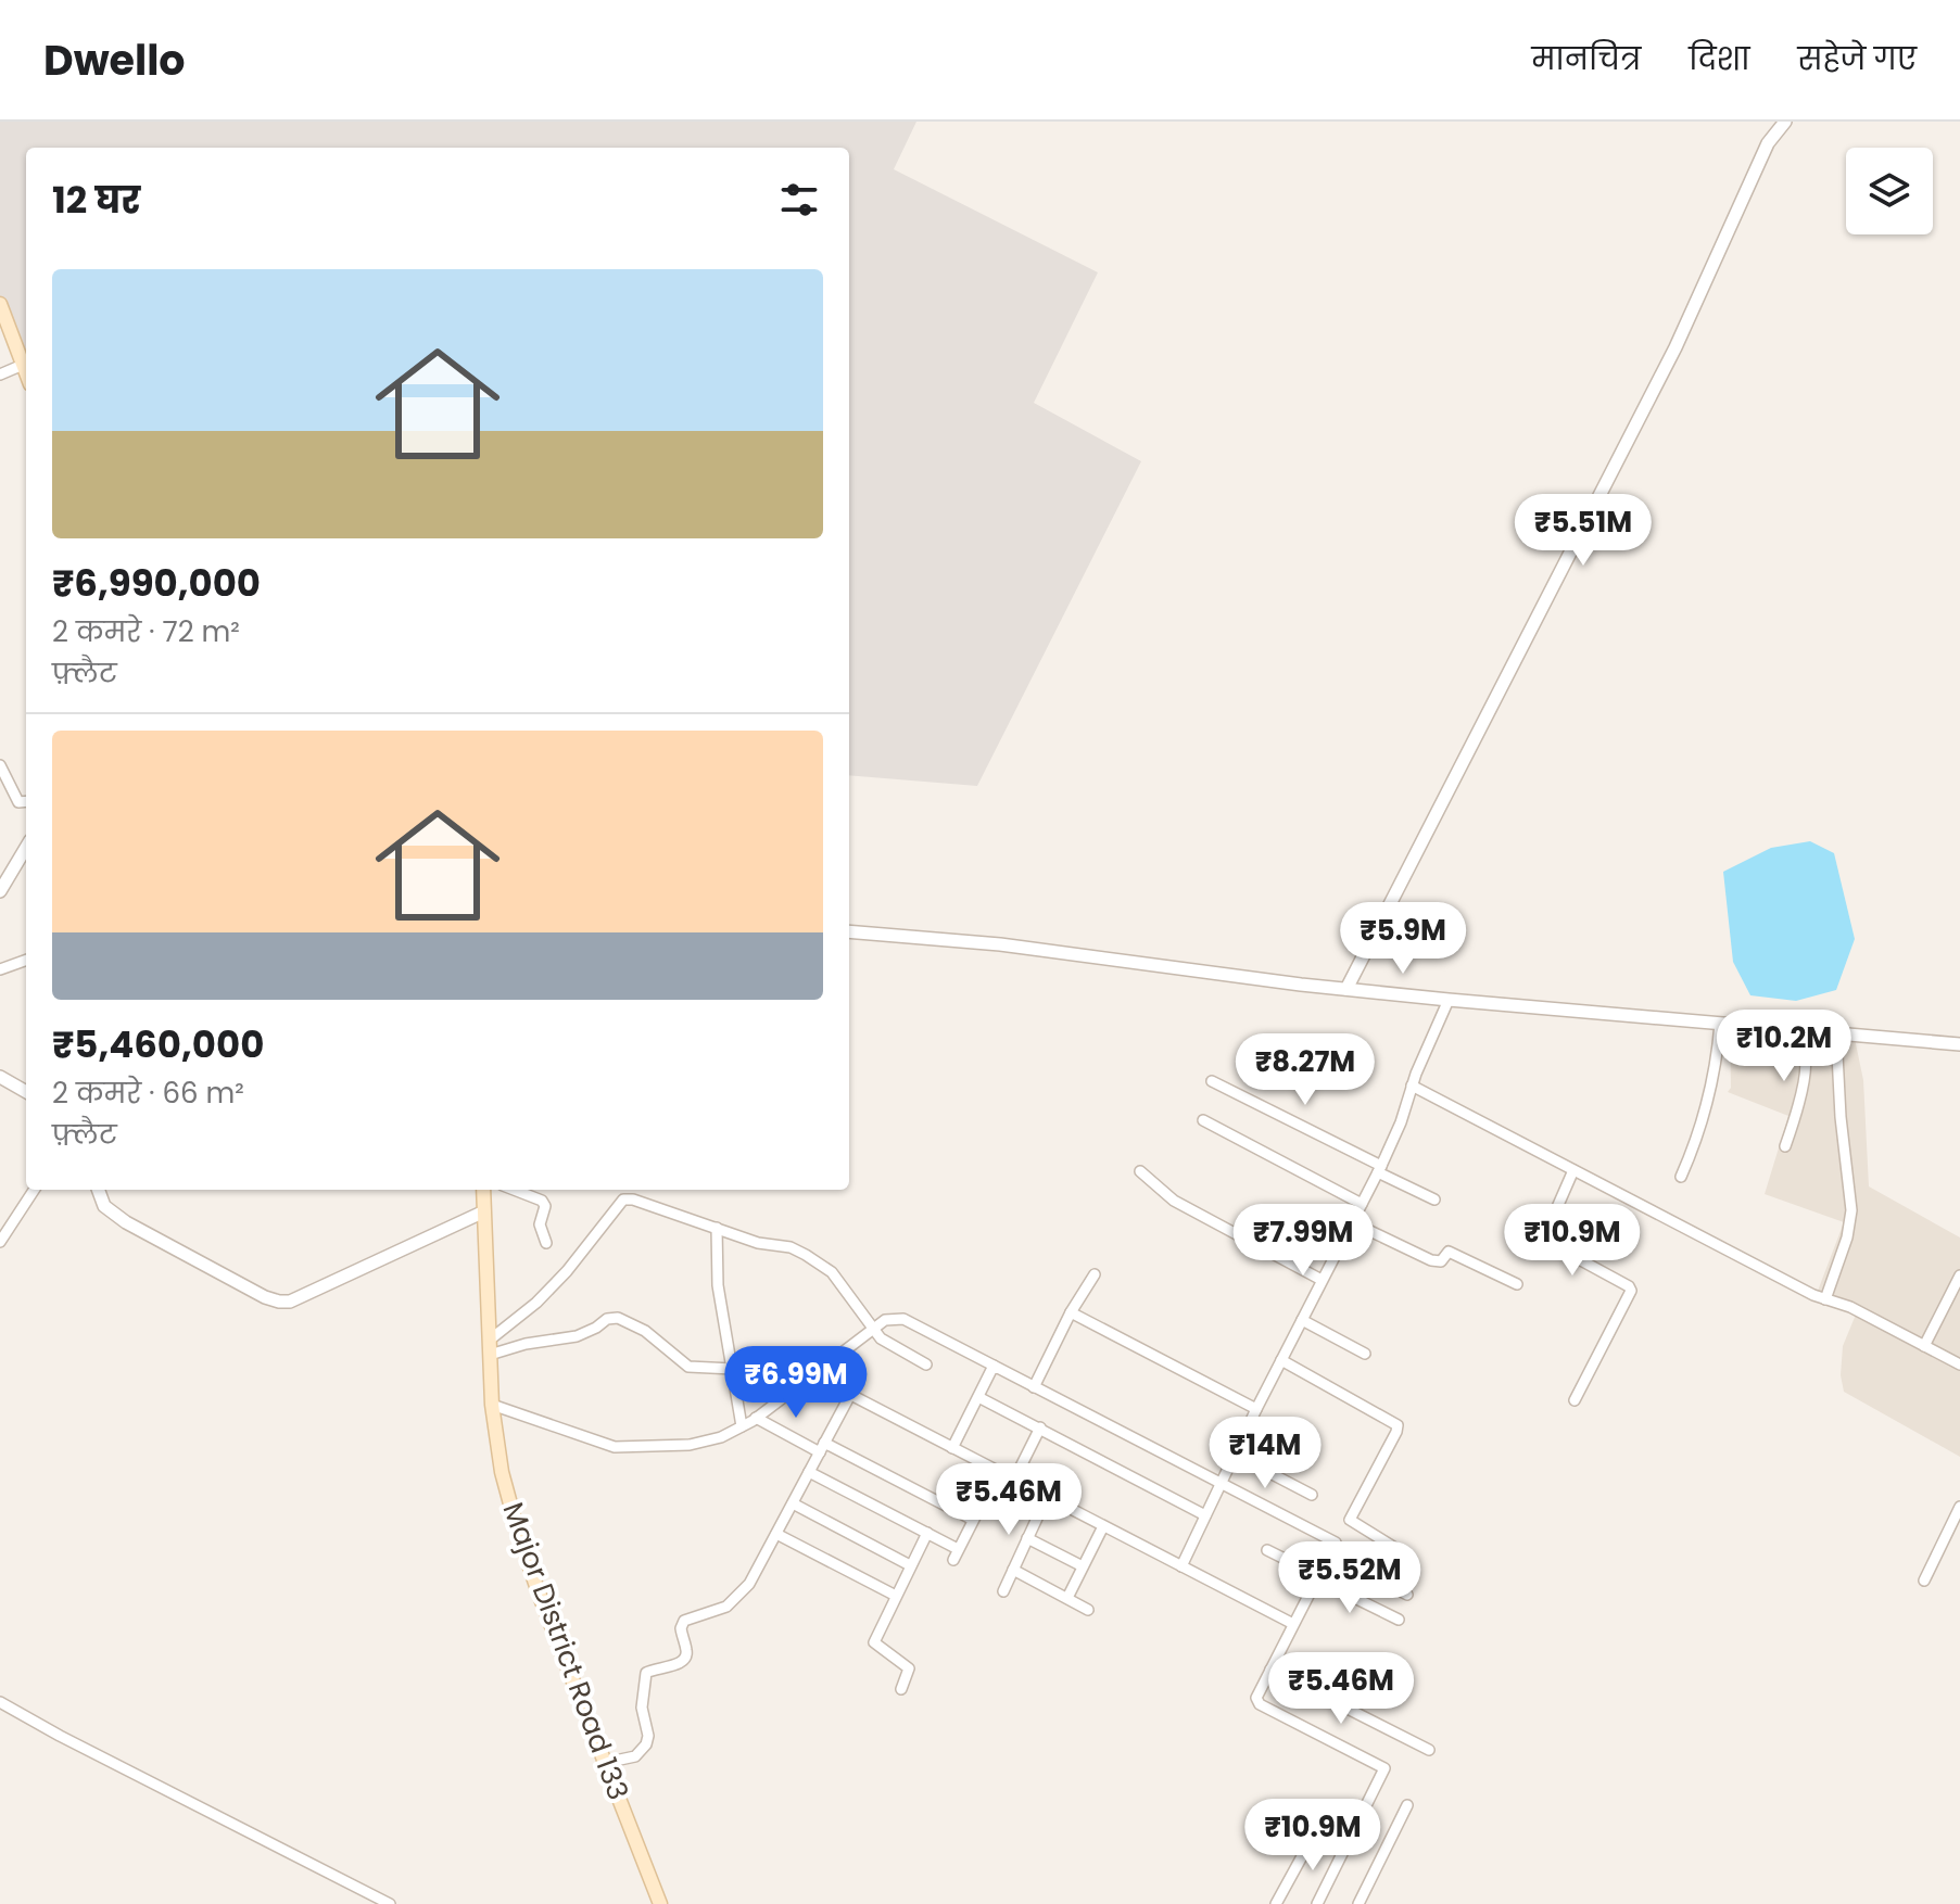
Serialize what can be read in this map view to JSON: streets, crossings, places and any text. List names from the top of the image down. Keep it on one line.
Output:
{"streets":{"main road":["Major District Road 133"]},"page":{"header":"Dwello","nav":["मानचित्र","दिशा","सहेजे गए"],"heading":"12 घर","list":[{"name":"₹6,990,000","note":"2 कमरे · 72 m² · फ़्लैट"},{"name":"₹5,460,000","note":"2 कमरे · 66 m² · फ़्लैट"}],"price":["₹5.51M","₹5.9M","₹10.2M","₹8.27M","₹7.99M","₹10.9M","₹6.99M","₹14M","₹5.46M","₹5.52M","₹5.46M","₹10.9M"]}}
